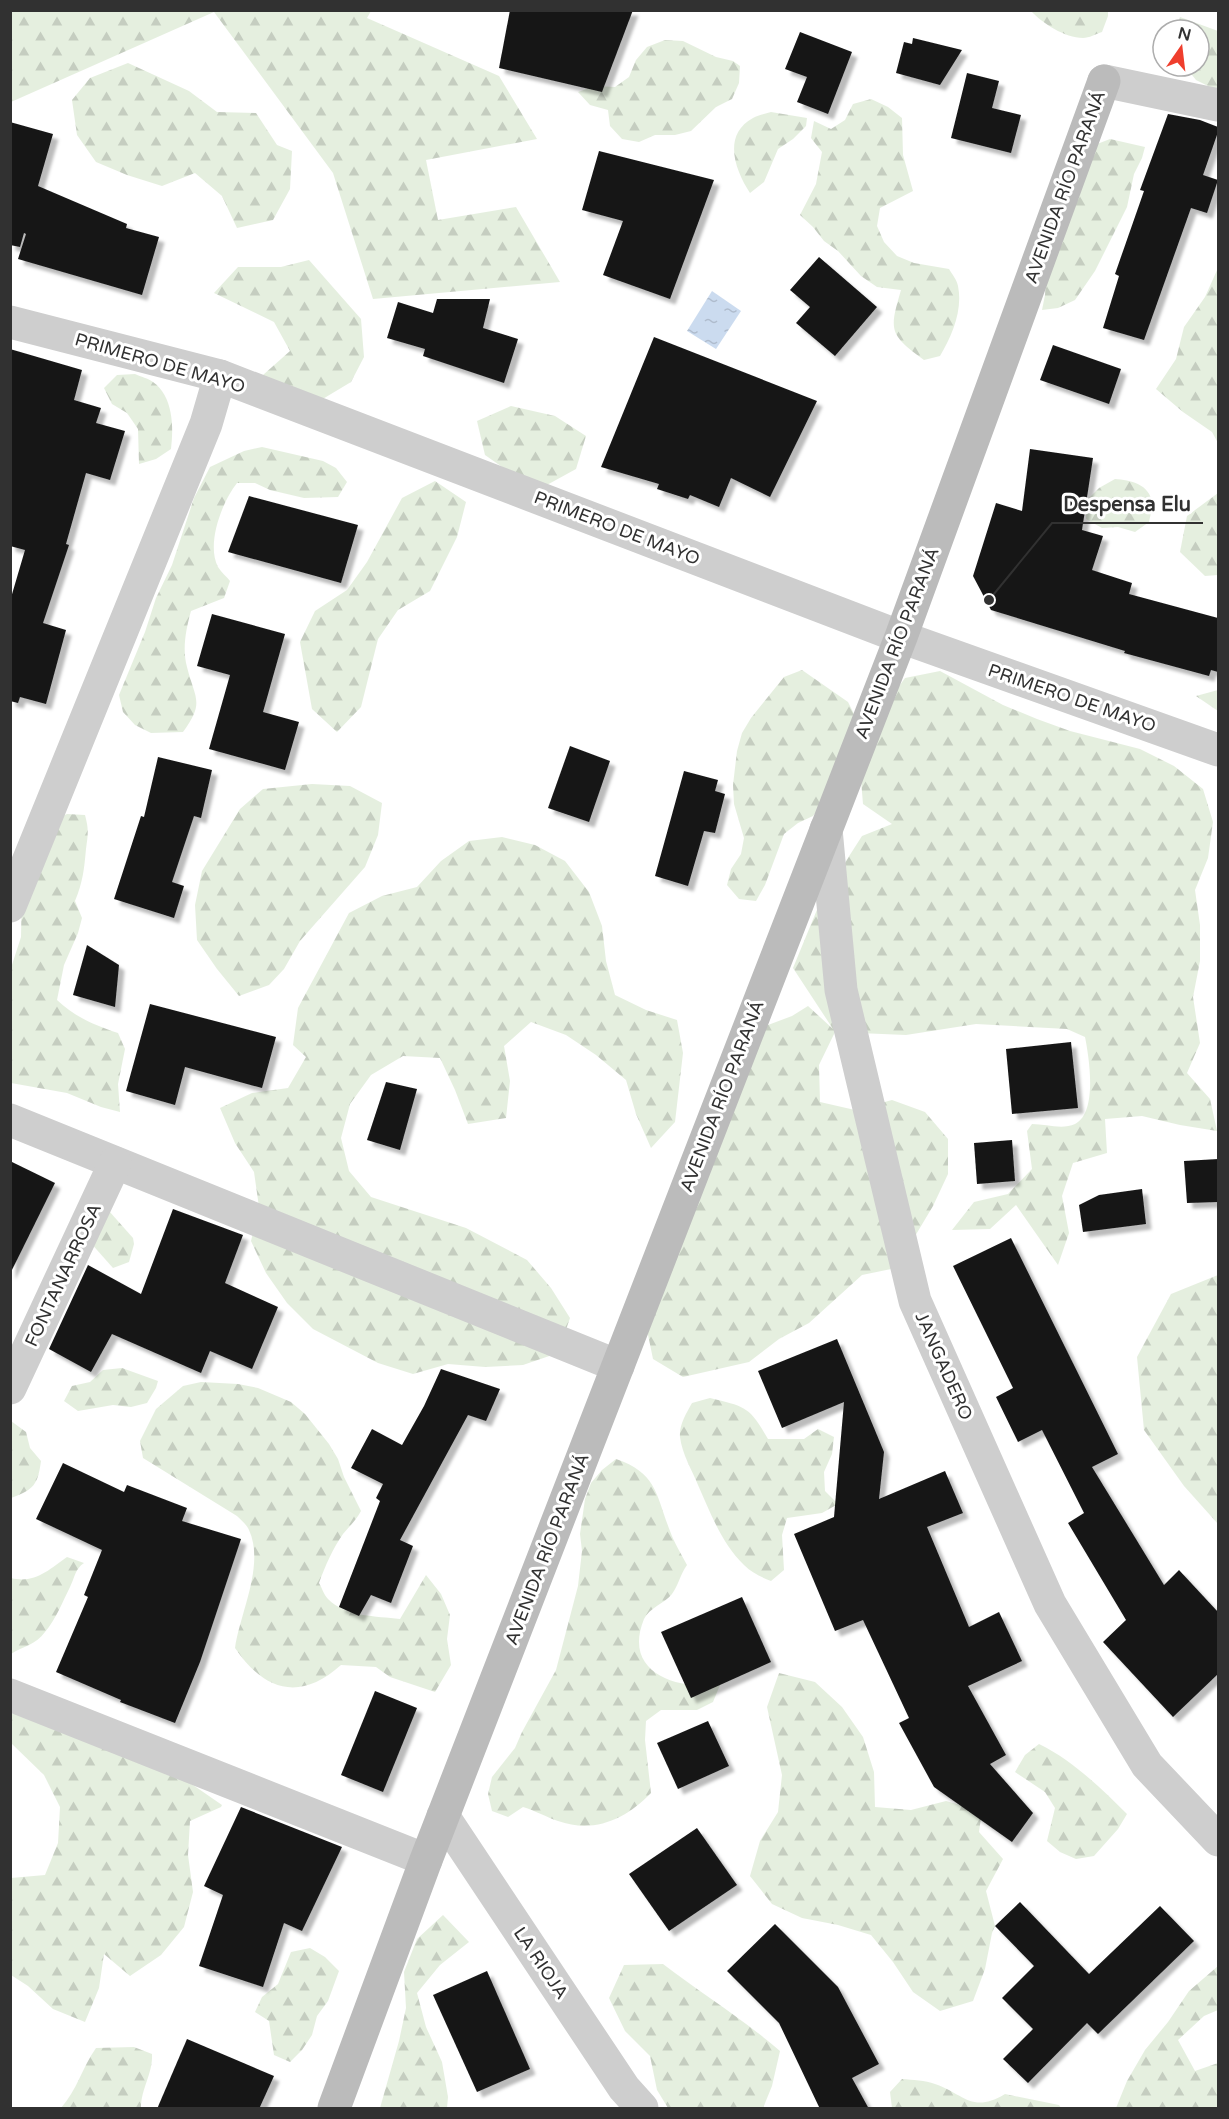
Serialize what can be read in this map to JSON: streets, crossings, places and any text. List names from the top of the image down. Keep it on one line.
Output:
{"streets":{"main road":["AVENIDA RÍO PARANÁ"],"street":["PRIMERO DE MAYO","FONTANARROSA","JANGADERO","LA RIOJA"]},"crossings":[["AVENIDA RÍO PARANÁ","PRIMERO DE MAYO"],["AVENIDA RÍO PARANÁ","JANGADERO"],["AVENIDA RÍO PARANÁ","LA RIOJA"]],"places":["Despensa Elu"],"north":"top"}
